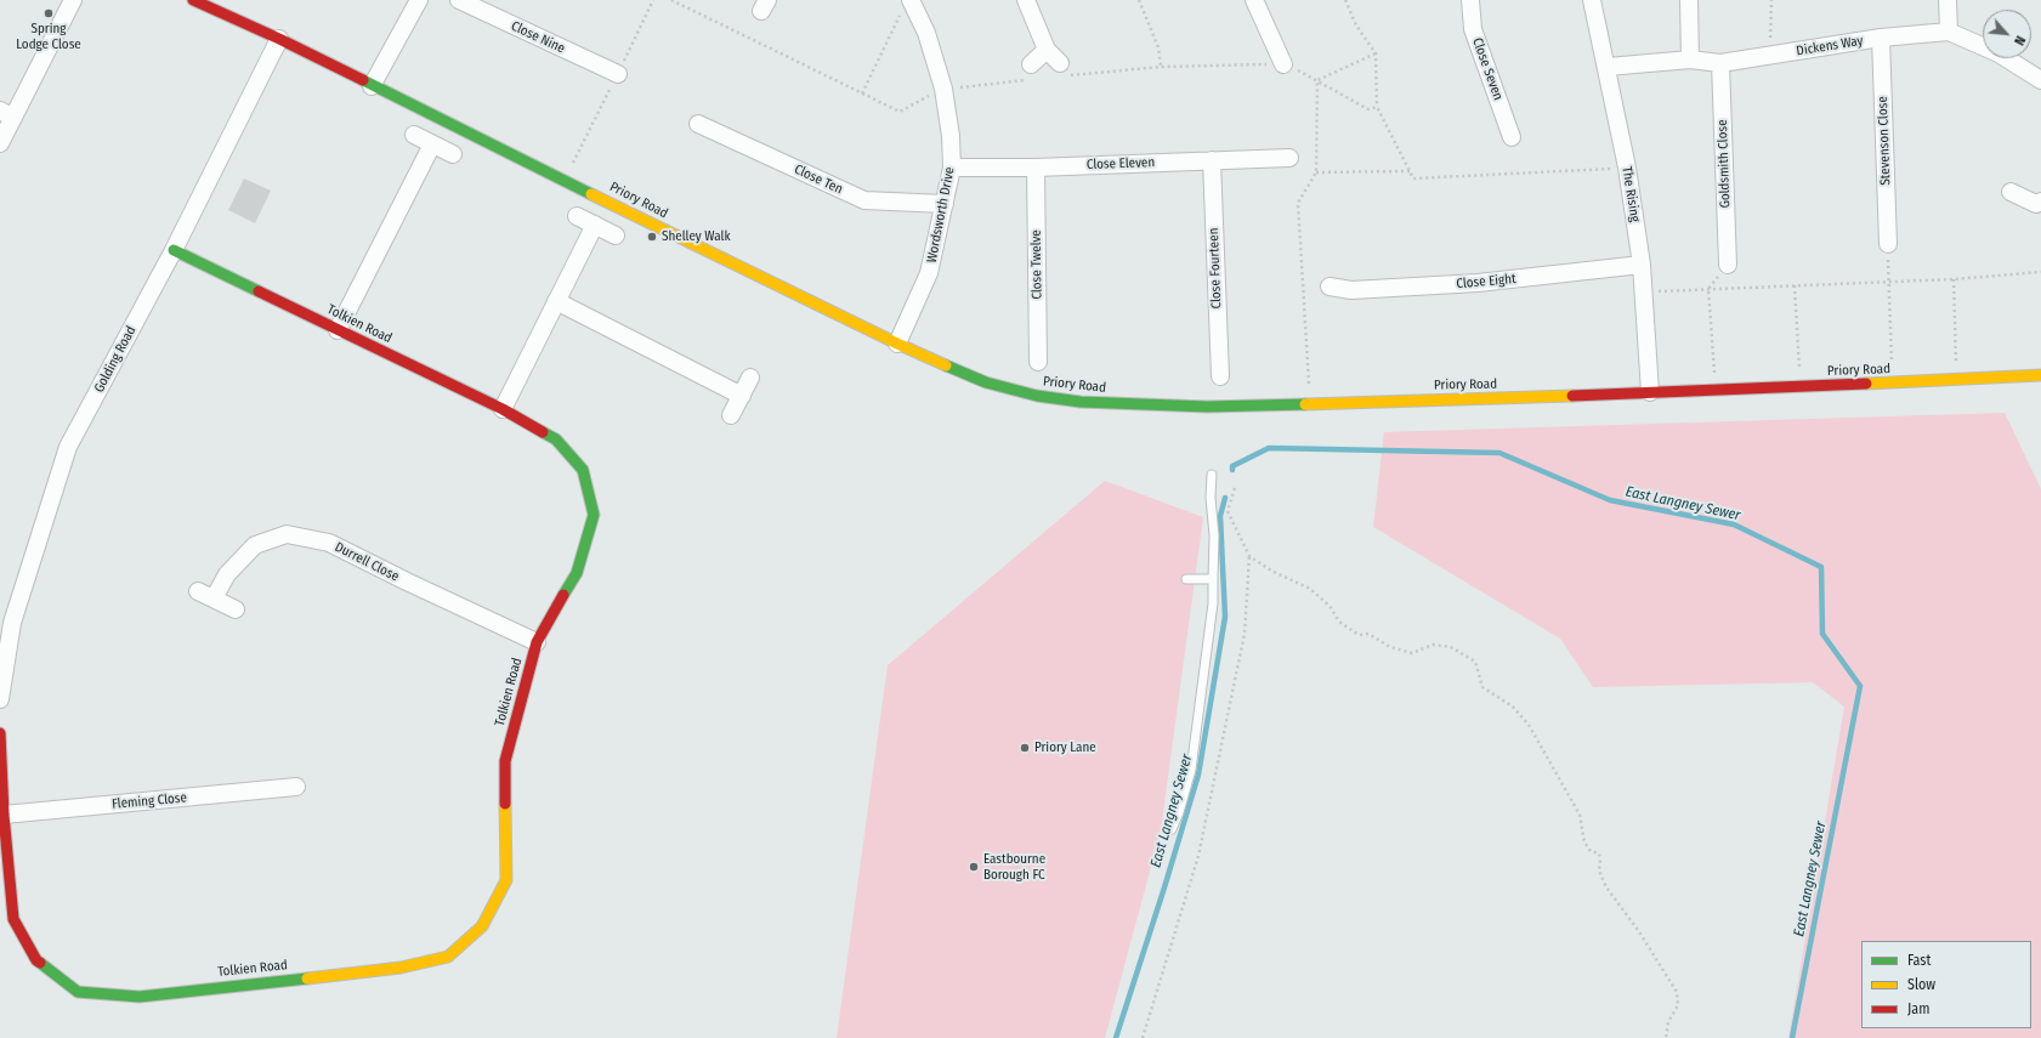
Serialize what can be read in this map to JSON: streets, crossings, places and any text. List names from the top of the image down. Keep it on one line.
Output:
{"streets":{"street":["Close Nine","Dickens Way","Close Seven","Stevenson Close","Close Eleven","Goldsmith Close","Close Ten","The Rising","Priory Road","Wordsworth Drive","Close Twelve","Close Fourteen","Close Eight","Tolkien Road","Golding Road","Durrell Close","Fleming Close"]},"crossings":[["Dickens Way","Stevenson Close"],["Dickens Way","Goldsmith Close"],["Dickens Way","The Rising"],["Close Eleven","Wordsworth Drive"],["Close Eleven","Close Twelve"],["Close Eleven","Close Fourteen"],["Close Ten","Wordsworth Drive"],["The Rising","Priory Road"],["The Rising","Close Eight"],["Priory Road","Wordsworth Drive"],["Priory Road","Golding Road"],["Tolkien Road","Golding Road"],["Tolkien Road","Durrell Close"],["Tolkien Road","Fleming Close"]],"water":["East Langney Sewer"],"places":["Spring Lodge Close","Shelley Walk","Priory Lane","Eastbourne Borough FC"],"legend":["Fast","Slow","Jam"],"north":"bottom right"}
